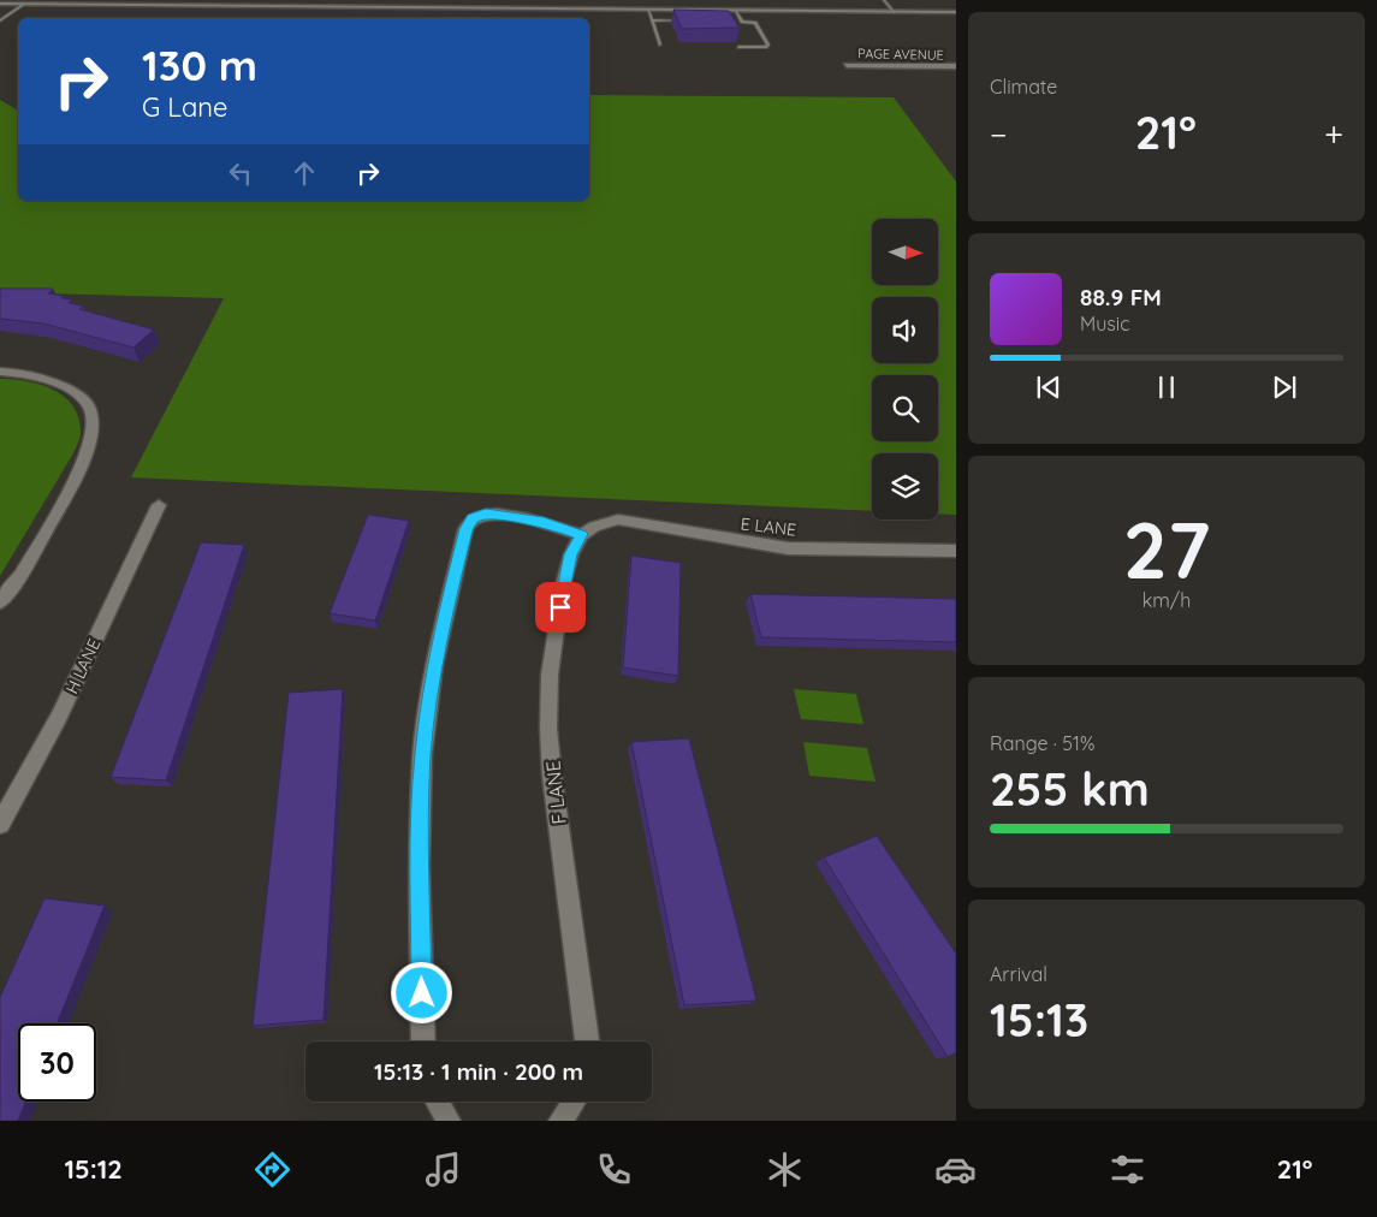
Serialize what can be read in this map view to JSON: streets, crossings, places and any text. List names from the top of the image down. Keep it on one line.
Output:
{"streets":{"street":["PAGE AVENUE","E LANE","H LANE","F LANE"]},"crossings":[["E LANE","F LANE"]],"north":"right","page":{"tile":["Climate",["27","km/h"],["Range · 51%","255 km"],["Arrival","15:13"]],"turn":["130 m","G Lane"],"heat":["−","21°","+"],"song":["88.9 FM","Music"],"limit":"30","trip":"15:13 · 1 min · 200 m","tabs":["15:12","21°"]}}
